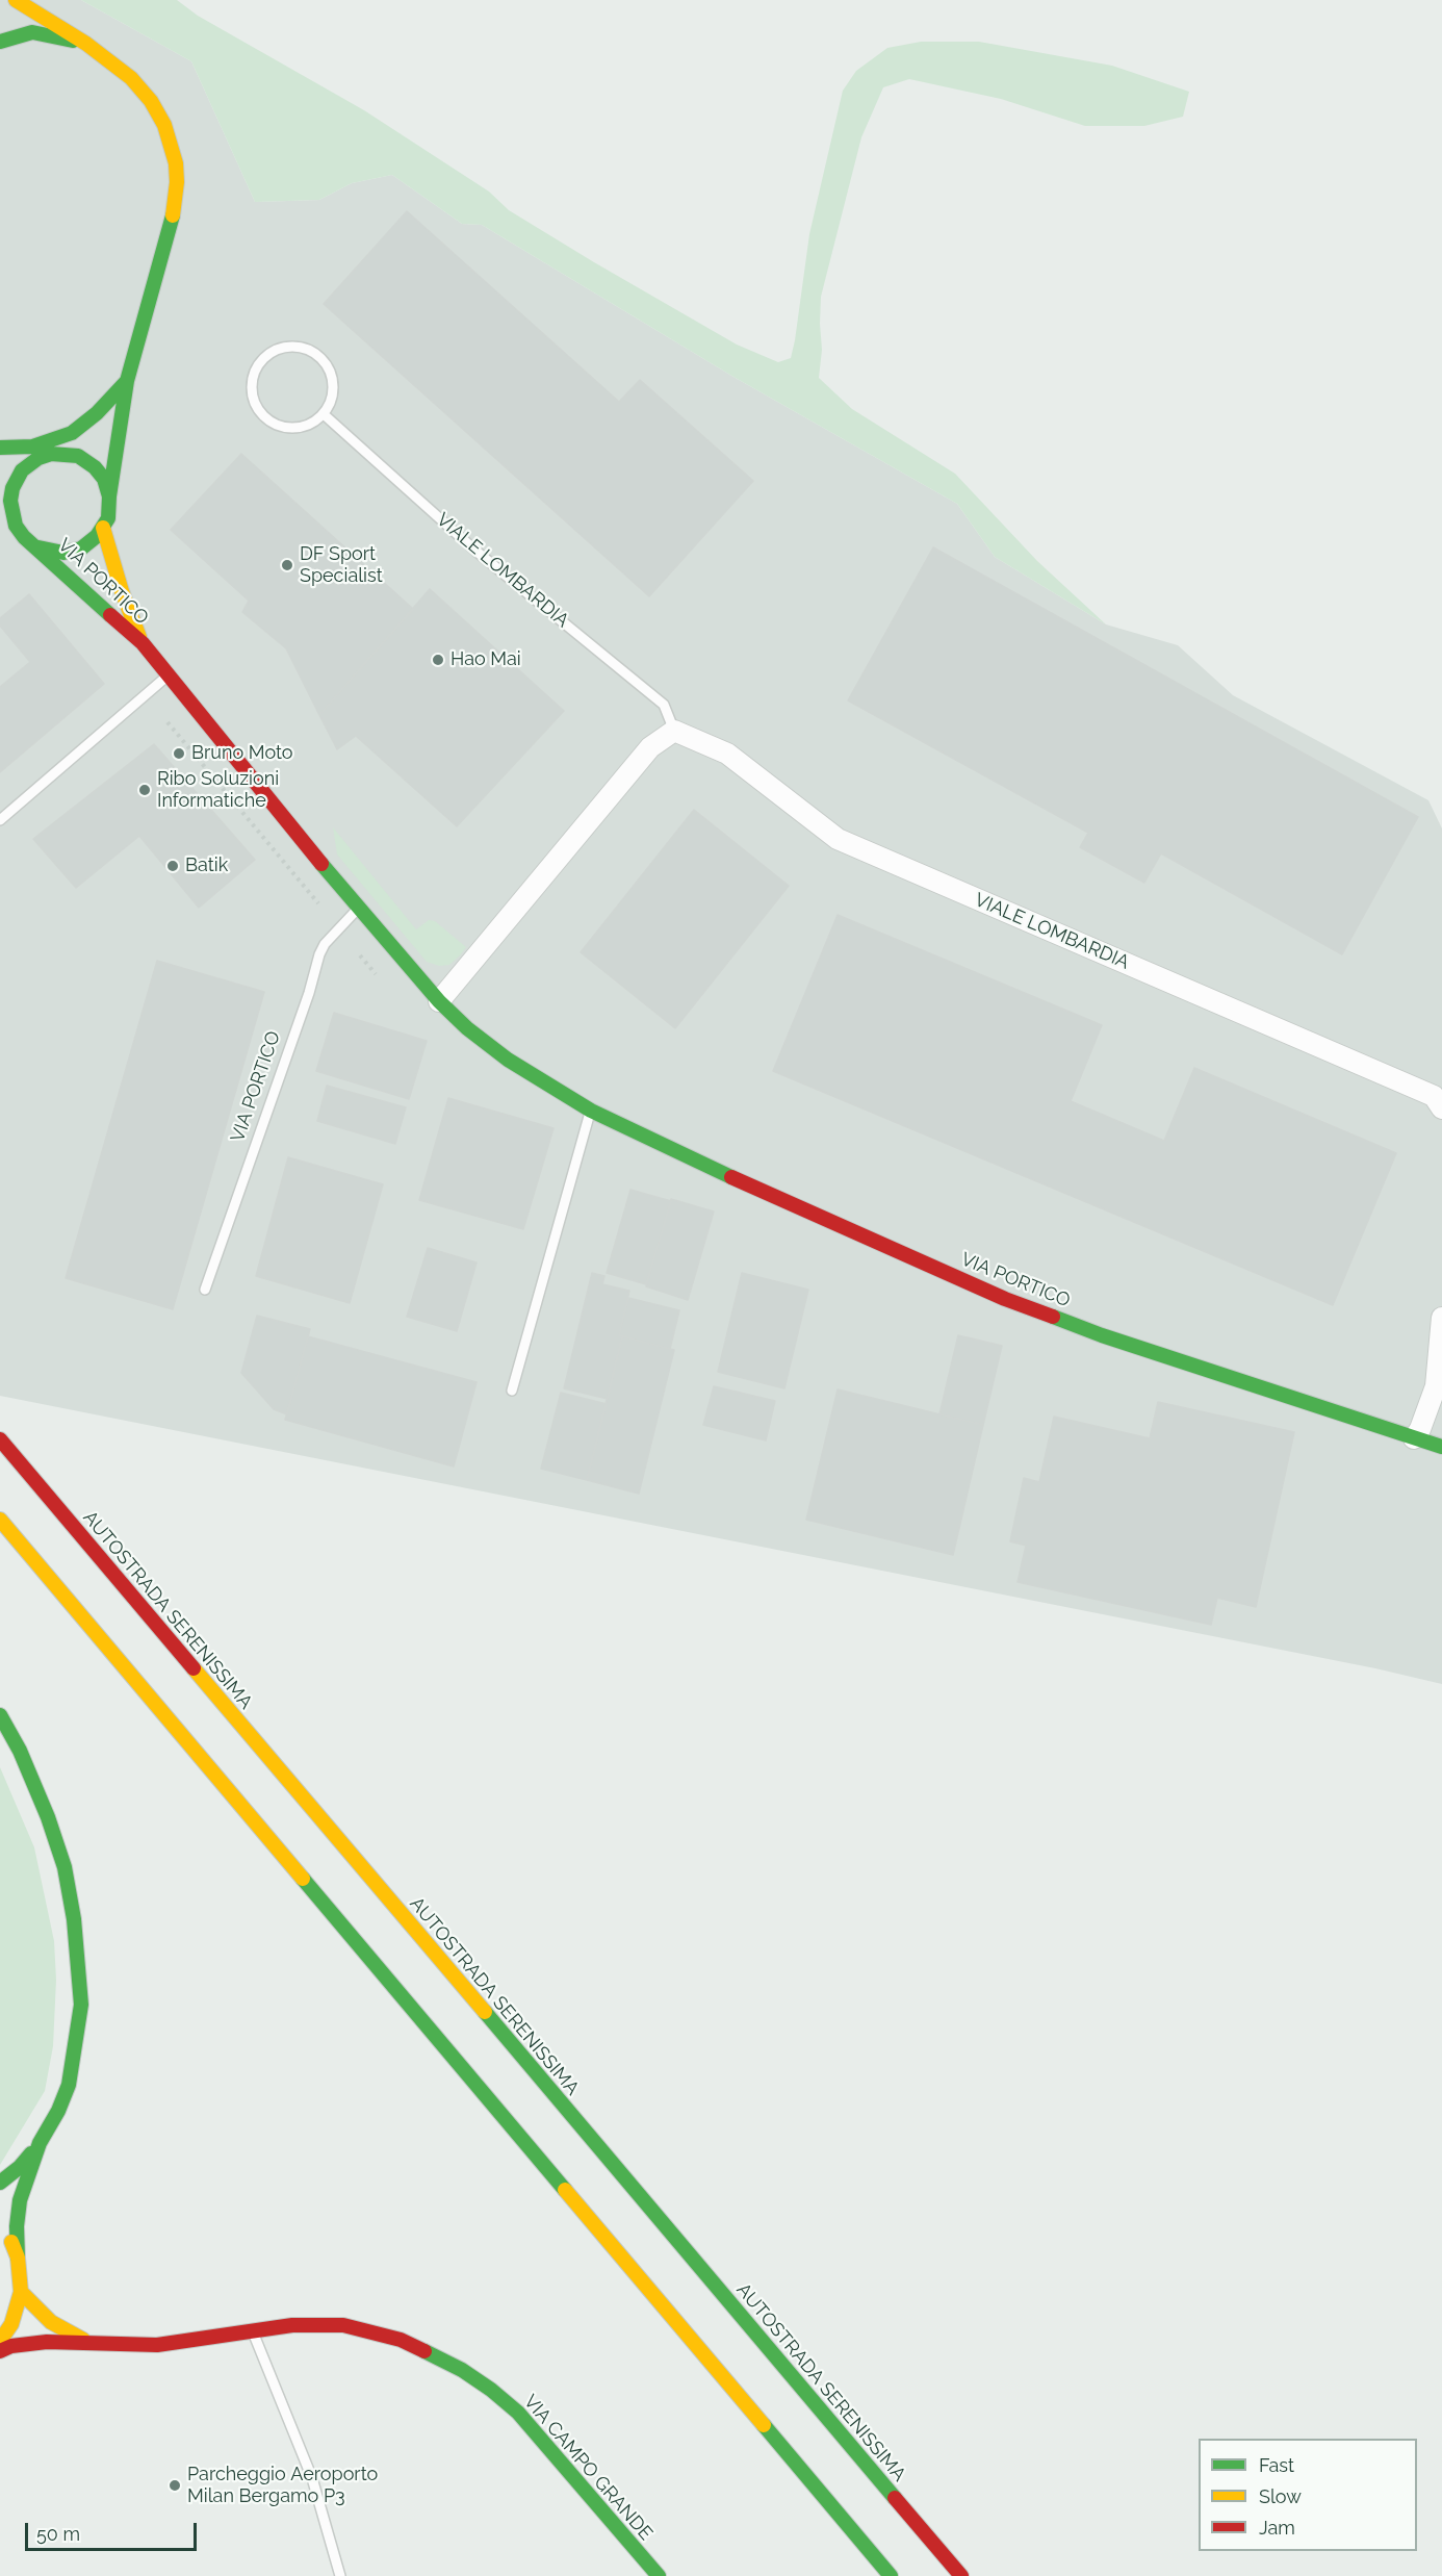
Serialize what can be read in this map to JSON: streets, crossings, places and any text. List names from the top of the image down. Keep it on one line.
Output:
{"streets":{"main road":["VIA PORTICO","AUTOSTRADA SERENISSIMA","VIA CAMPO GRANDE"],"street":["VIALE LOMBARDIA"]},"places":["DF Sport Specialist","Hao Mai","Bruno Moto","Ribo Soluzioni Informatiche","Batik","Parcheggio Aeroporto Milan Bergamo P3"],"legend":["Fast","Slow","Jam"],"scale_bar":"50 m"}
